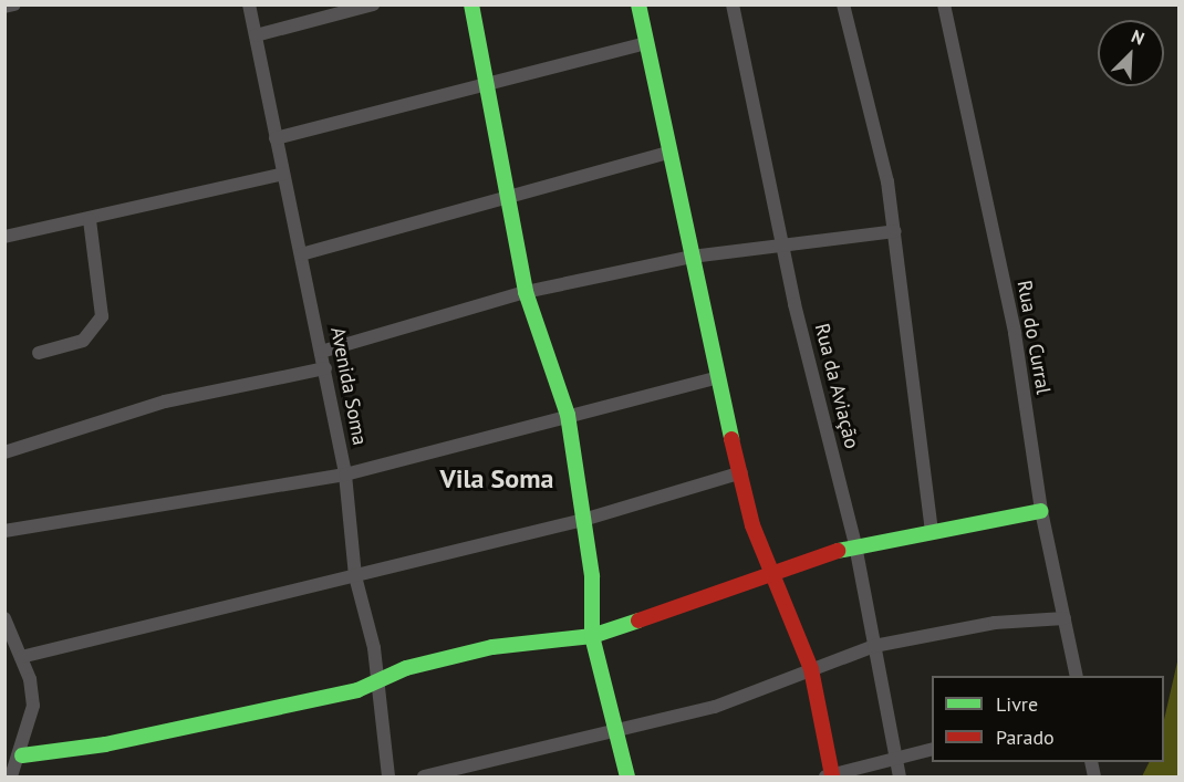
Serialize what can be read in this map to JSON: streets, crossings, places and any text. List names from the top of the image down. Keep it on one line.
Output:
{"streets":{"street":["Rua do Curral","Avenida Soma","Rua da Aviação"]},"districts":["Vila Soma"],"legend":["Livre","Parado"],"north":"top right"}
